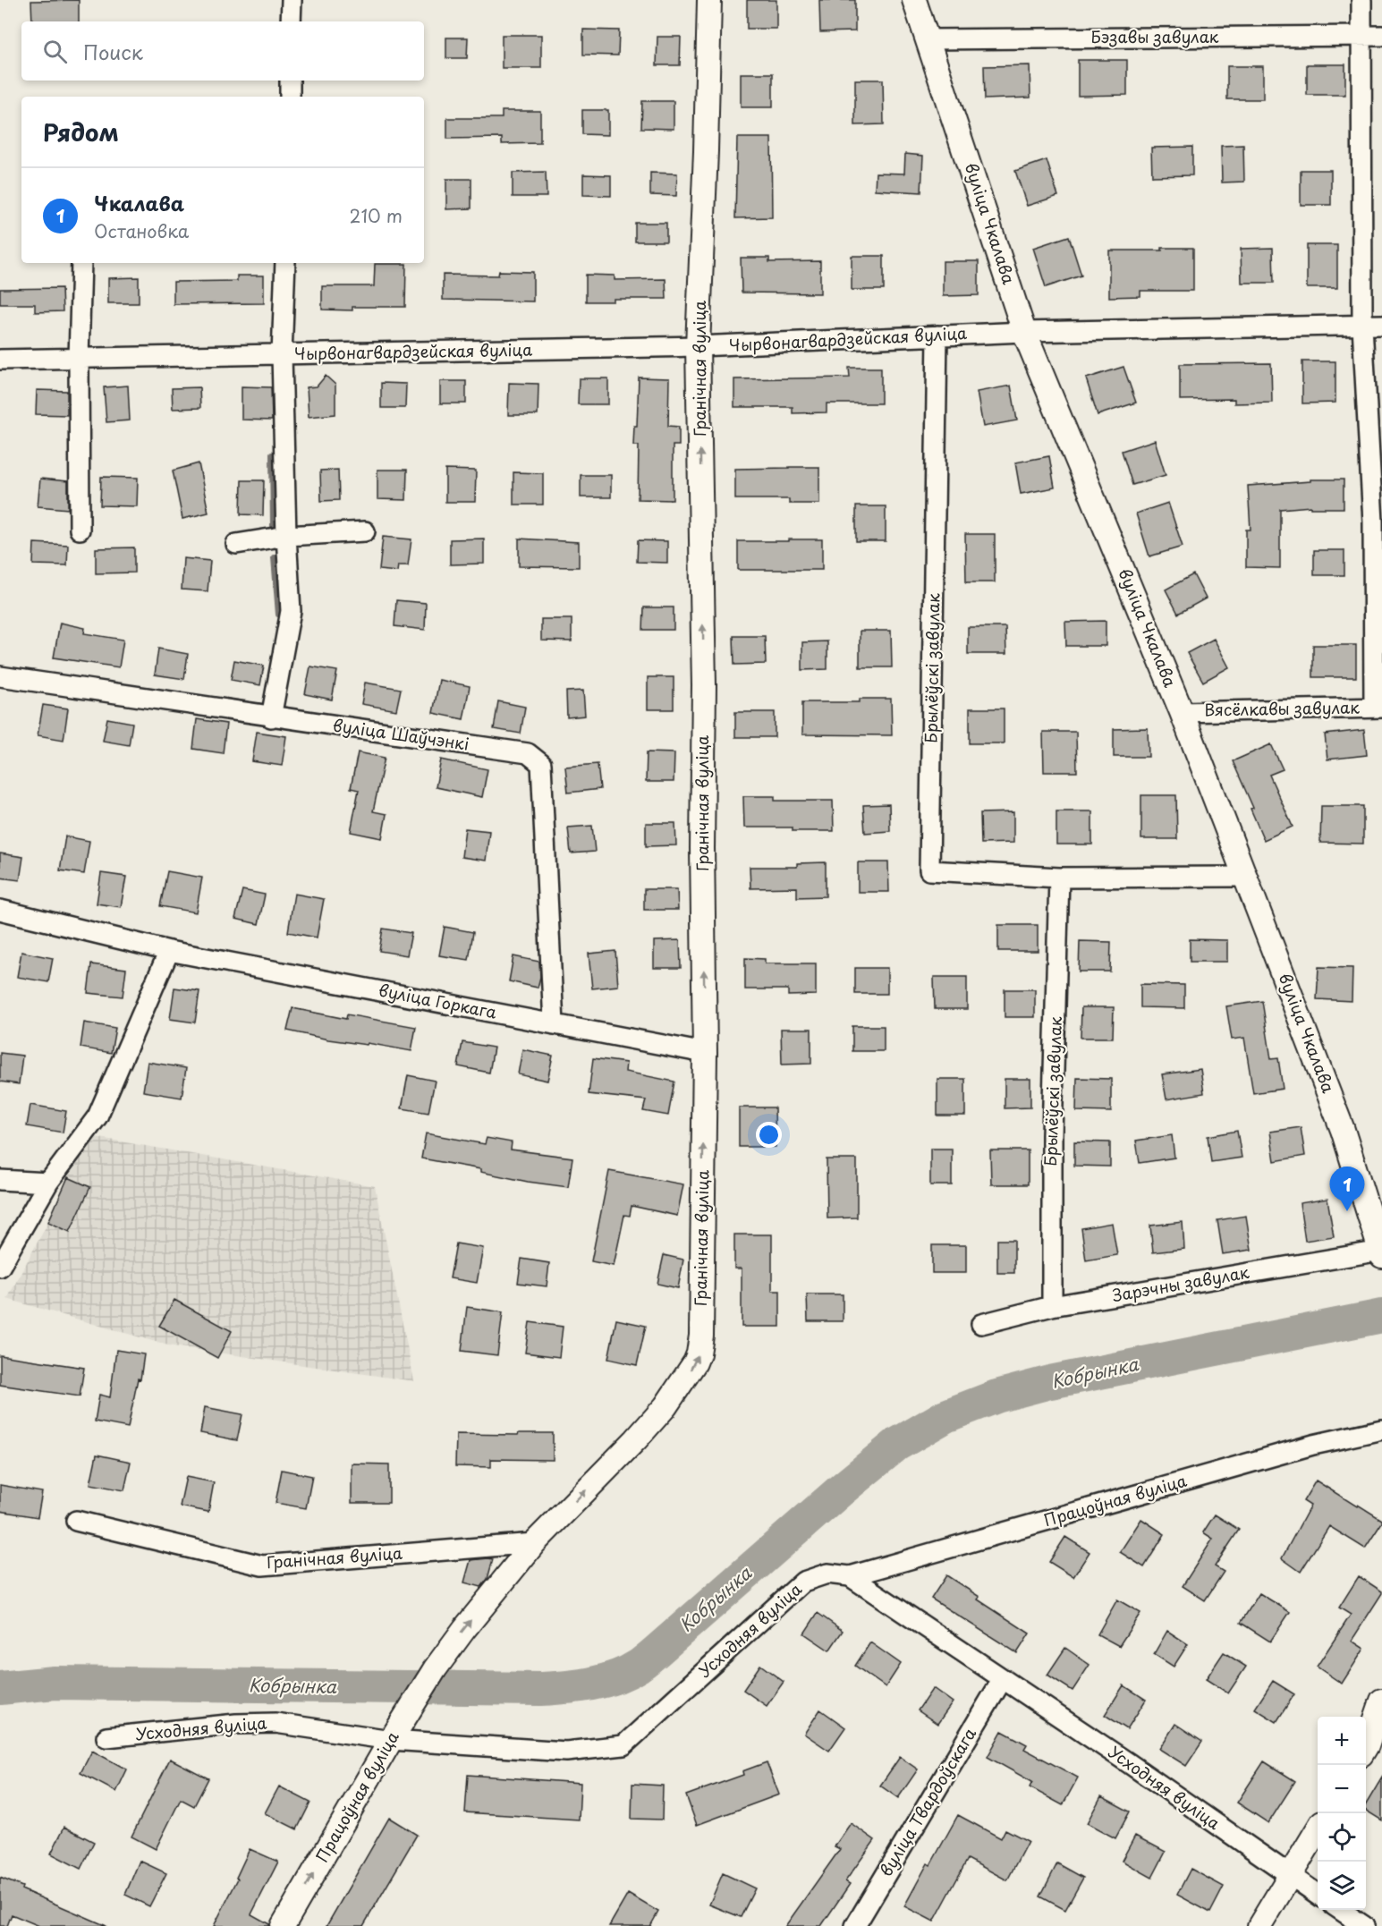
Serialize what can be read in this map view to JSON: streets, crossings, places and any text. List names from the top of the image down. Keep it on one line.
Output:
{"streets":{"main road":["вуліца Чкалава","Гранічная вуліца","Працоўная вуліца"],"street":["Бэзавы завулак","Чырвонагвардзейская вуліца","Брылёўскі завулак","Вясёлкавы завулак","вуліца Шаўчэнкі","вуліца Горкага","Зарэчны завулак","Усходняя вуліца","вуліца Твардоўскага"]},"crossings":[["Бэзавы завулак","вуліца Чкалава"],["вуліца Чкалава","Чырвонагвардзейская вуліца"],["вуліца Чкалава","Брылёўскі завулак"],["вуліца Чкалава","Вясёлкавы завулак"],["вуліца Чкалава","Зарэчны завулак"],["Чырвонагвардзейская вуліца","Гранічная вуліца"],["Чырвонагвардзейская вуліца","Брылёўскі завулак"],["Чырвонагвардзейская вуліца","вуліца Шаўчэнкі"],["Гранічная вуліца","вуліца Горкага"],["Гранічная вуліца","Працоўная вуліца"],["Брылёўскі завулак","Зарэчны завулак"],["вуліца Шаўчэнкі","вуліца Горкага"],["Працоўная вуліца","Усходняя вуліца"],["Усходняя вуліца","вуліца Твардоўскага"]],"one_way":["Гранічная вуліца"],"water":["Кобрынка"],"page":{"search":"Поиск","heading":"Рядом","list":[{"mark":"1","name":"Чкалава","note":"Остановка","value":"210 m"}],"pins":"1","map_buttons":["+","−"]}}
